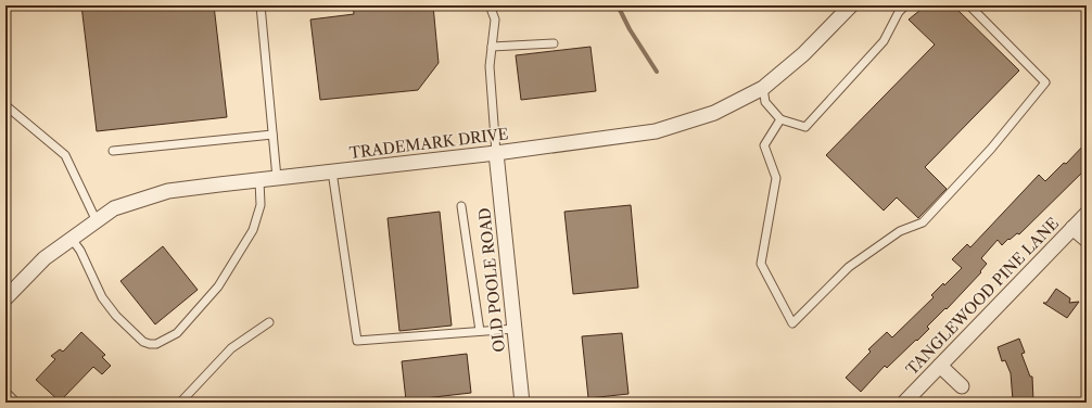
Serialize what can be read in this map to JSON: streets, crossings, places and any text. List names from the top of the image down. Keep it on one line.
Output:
{"streets":{"street":["TRADEMARK DRIVE","OLD POOLE ROAD","TANGLEWOOD PINE LANE"]},"crossings":[["TRADEMARK DRIVE","OLD POOLE ROAD"]]}
